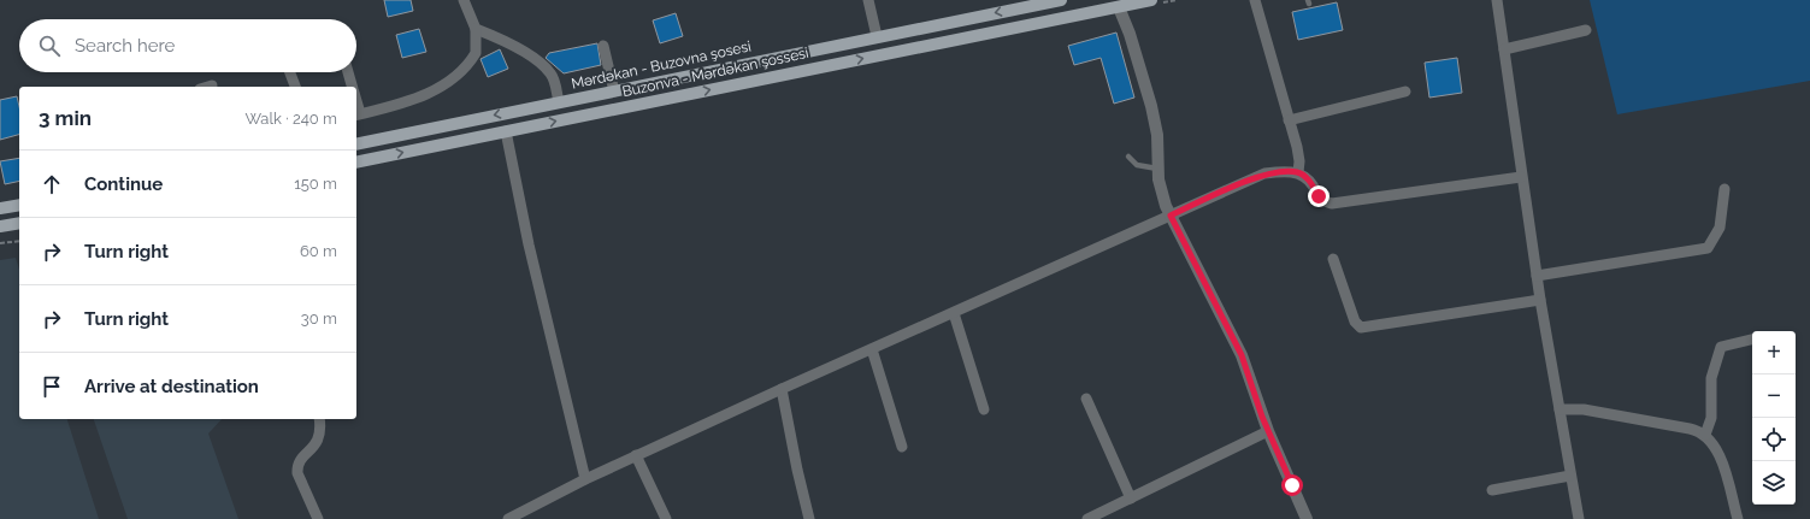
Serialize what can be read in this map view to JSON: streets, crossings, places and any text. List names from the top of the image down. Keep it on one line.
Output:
{"streets":{"main road":["Mərdəkan - Buzovna şosesi","Buzonva - Mərdəkan şossesi"]},"one_way":["Mərdəkan - Buzovna şosesi","Buzonva - Mərdəkan şossesi"],"page":{"search":"Search here","heading":["3 min","Walk · 240 m"],"list":[["Continue","150 m"],["Turn right","60 m"],["Turn right","30 m"],"Arrive at destination"],"map_buttons":["+","−"]}}
